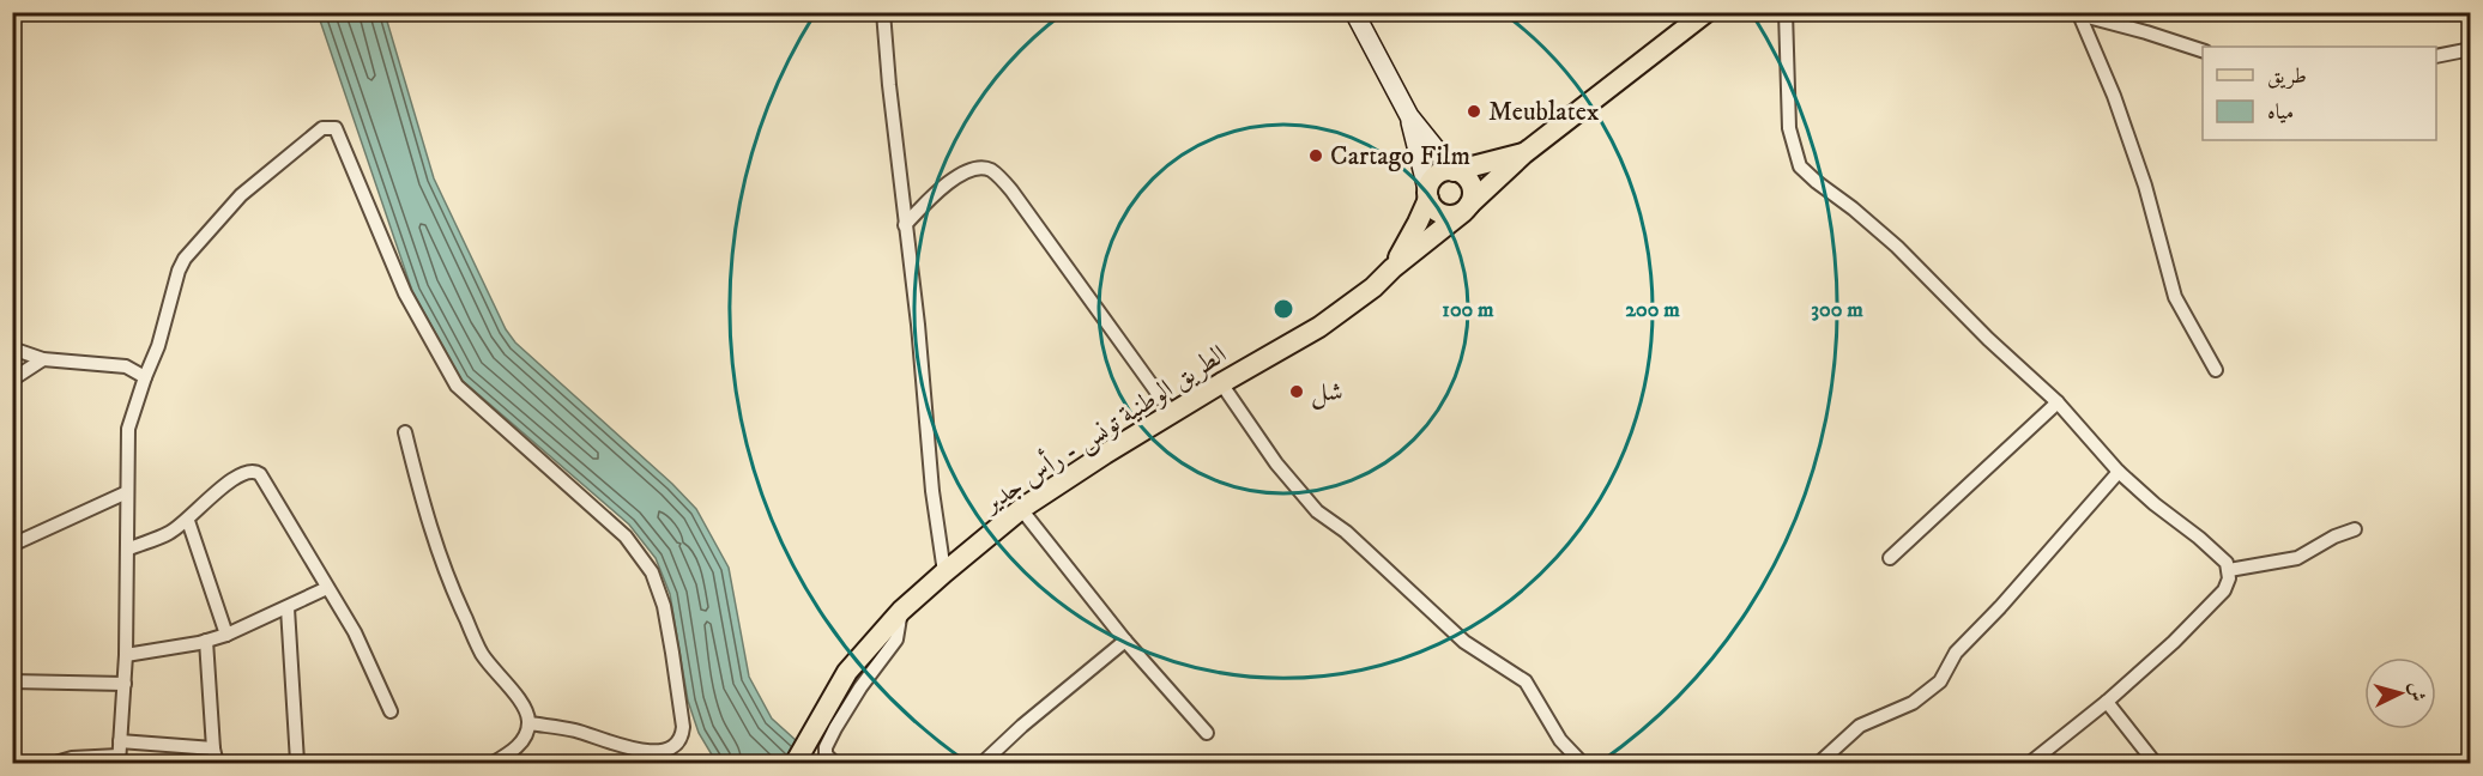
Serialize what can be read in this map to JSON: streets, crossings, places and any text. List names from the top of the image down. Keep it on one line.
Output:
{"streets":{"main road":["الطريق الوطنية تونس - رأس جدير"]},"places":["Meublatex","Cartago Film","شل"],"legend":["طريق","مياه"],"north":"right","rings":["100 m","200 m","300 m"]}
